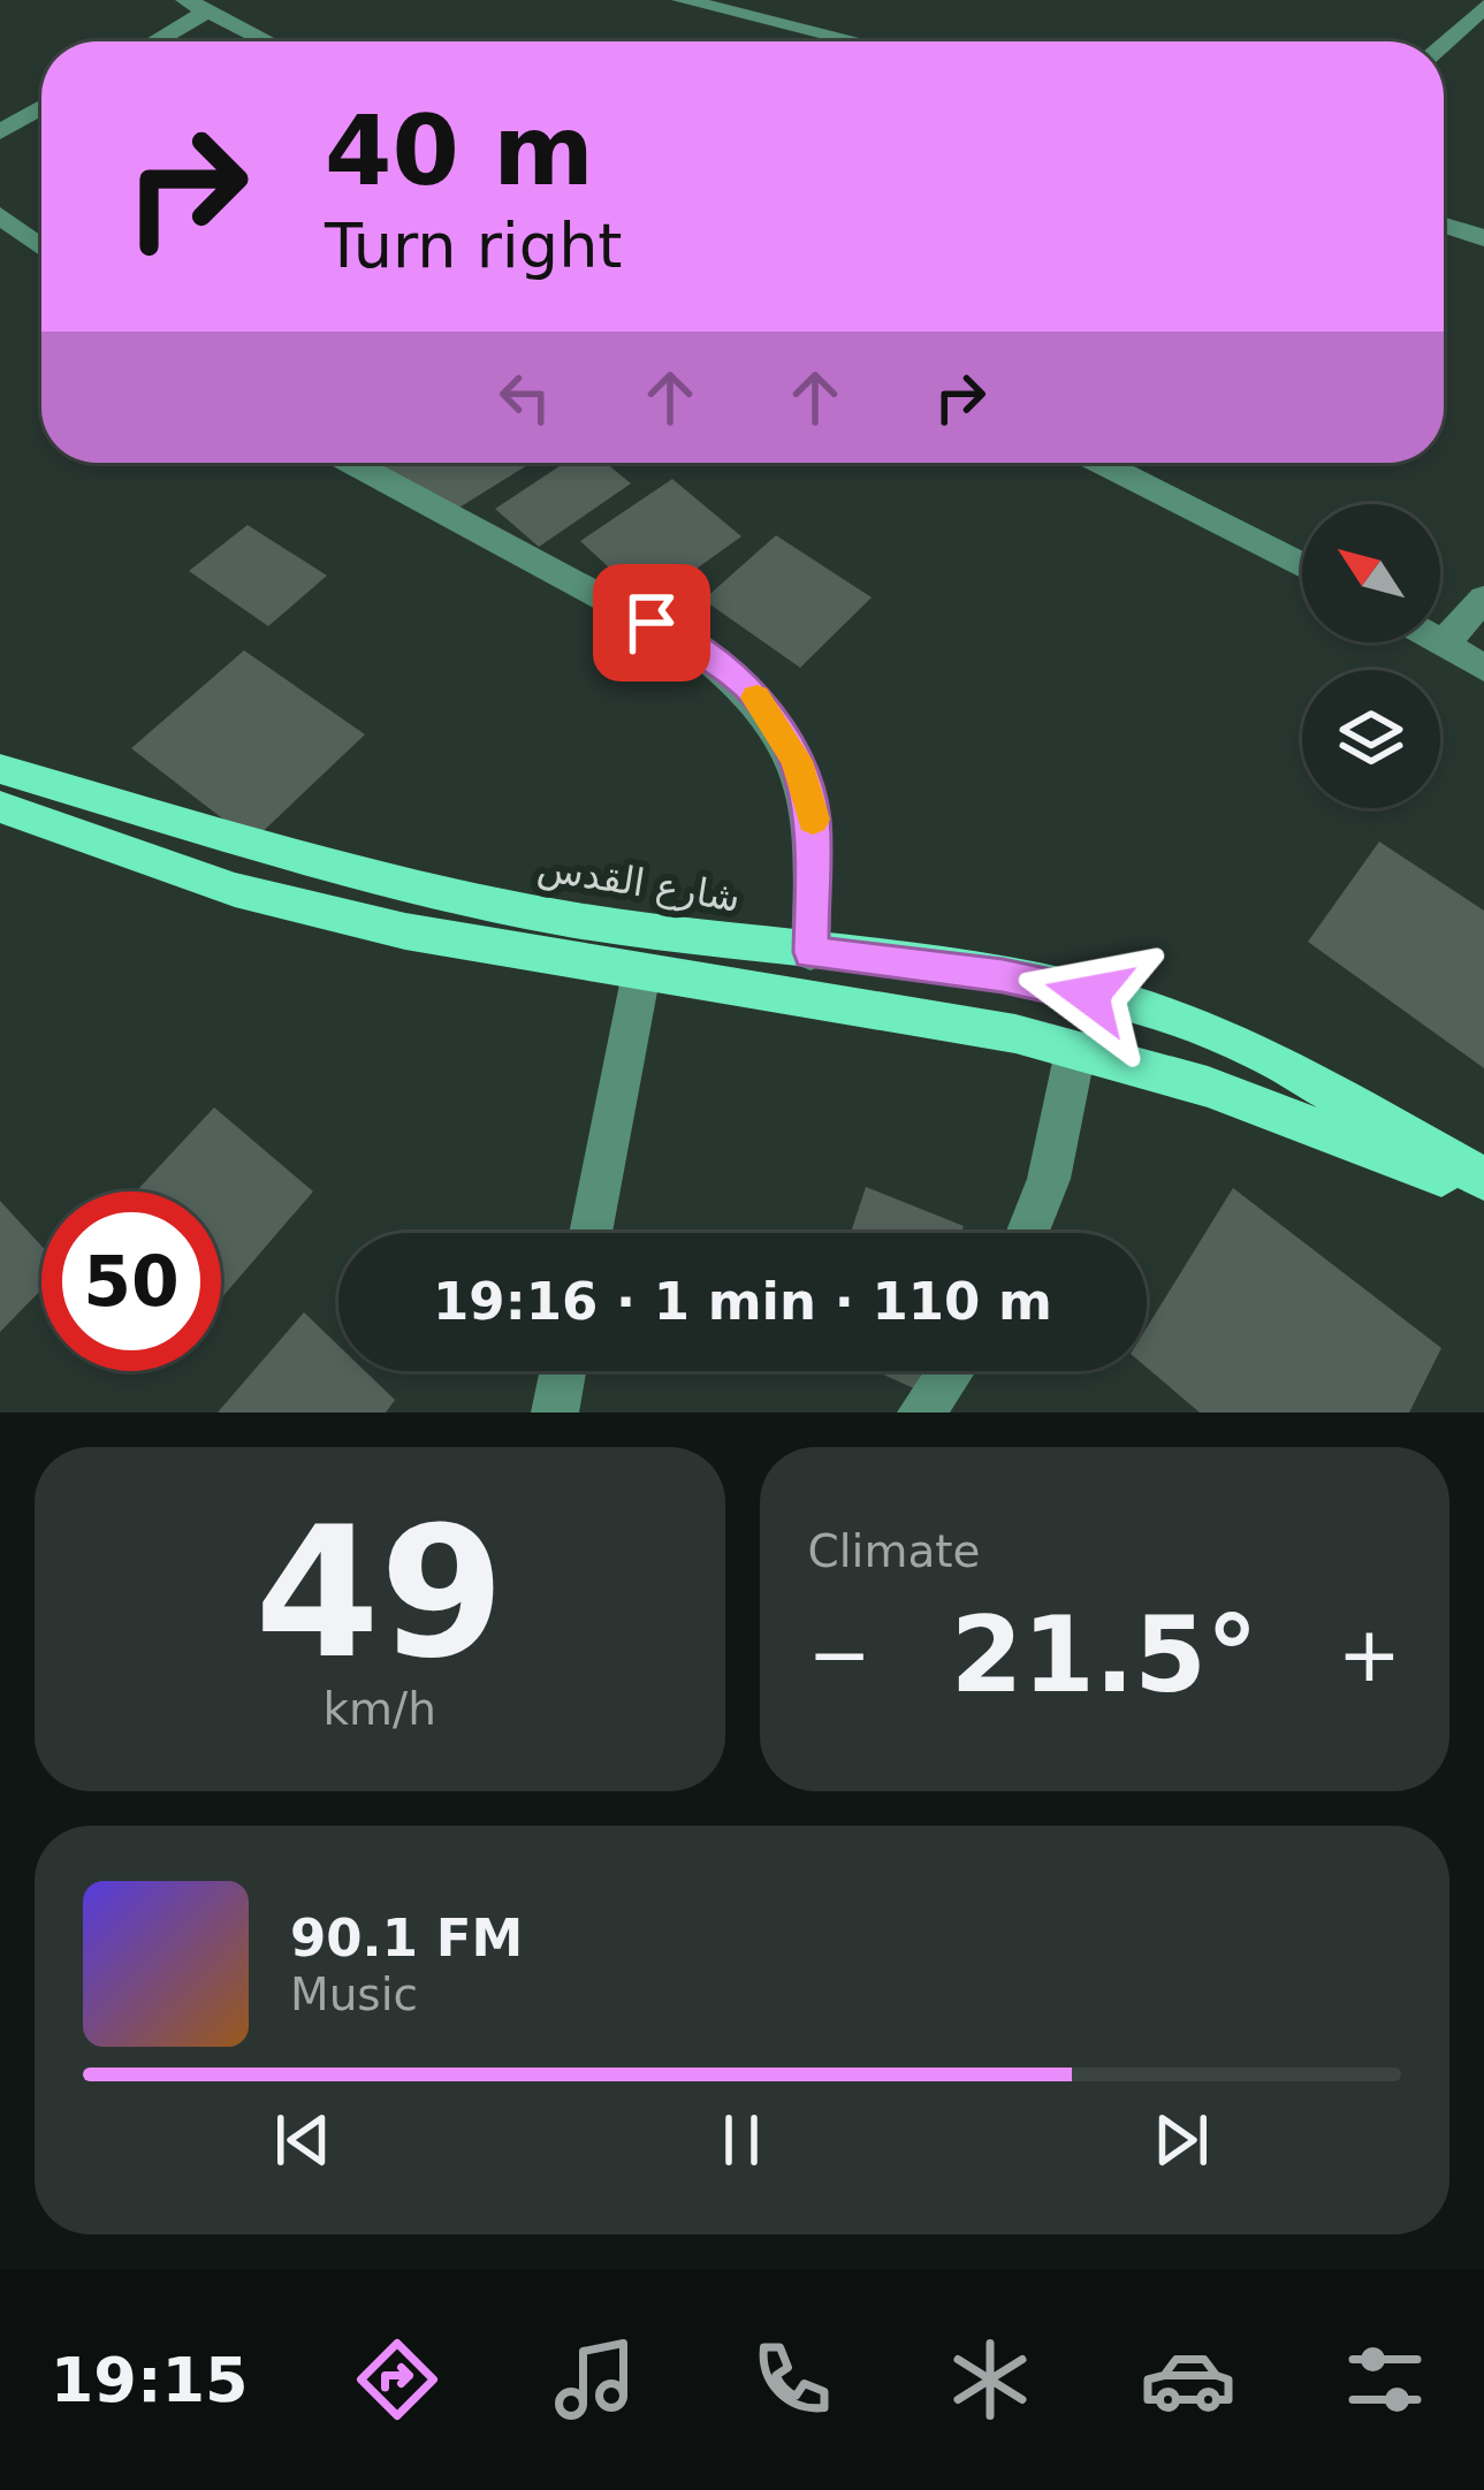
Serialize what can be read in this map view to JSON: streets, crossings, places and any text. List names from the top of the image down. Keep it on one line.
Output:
{"streets":{"main road":["شارع القدس"]},"north":"top left","page":{"turn":["40 m","Turn right"],"limit":"50","trip":"19:16 · 1 min · 110 m","tile":[["49","km/h"],"Climate"],"heat":["−","21.5°","+"],"song":["90.1 FM","Music"],"tabs":"19:15"}}
